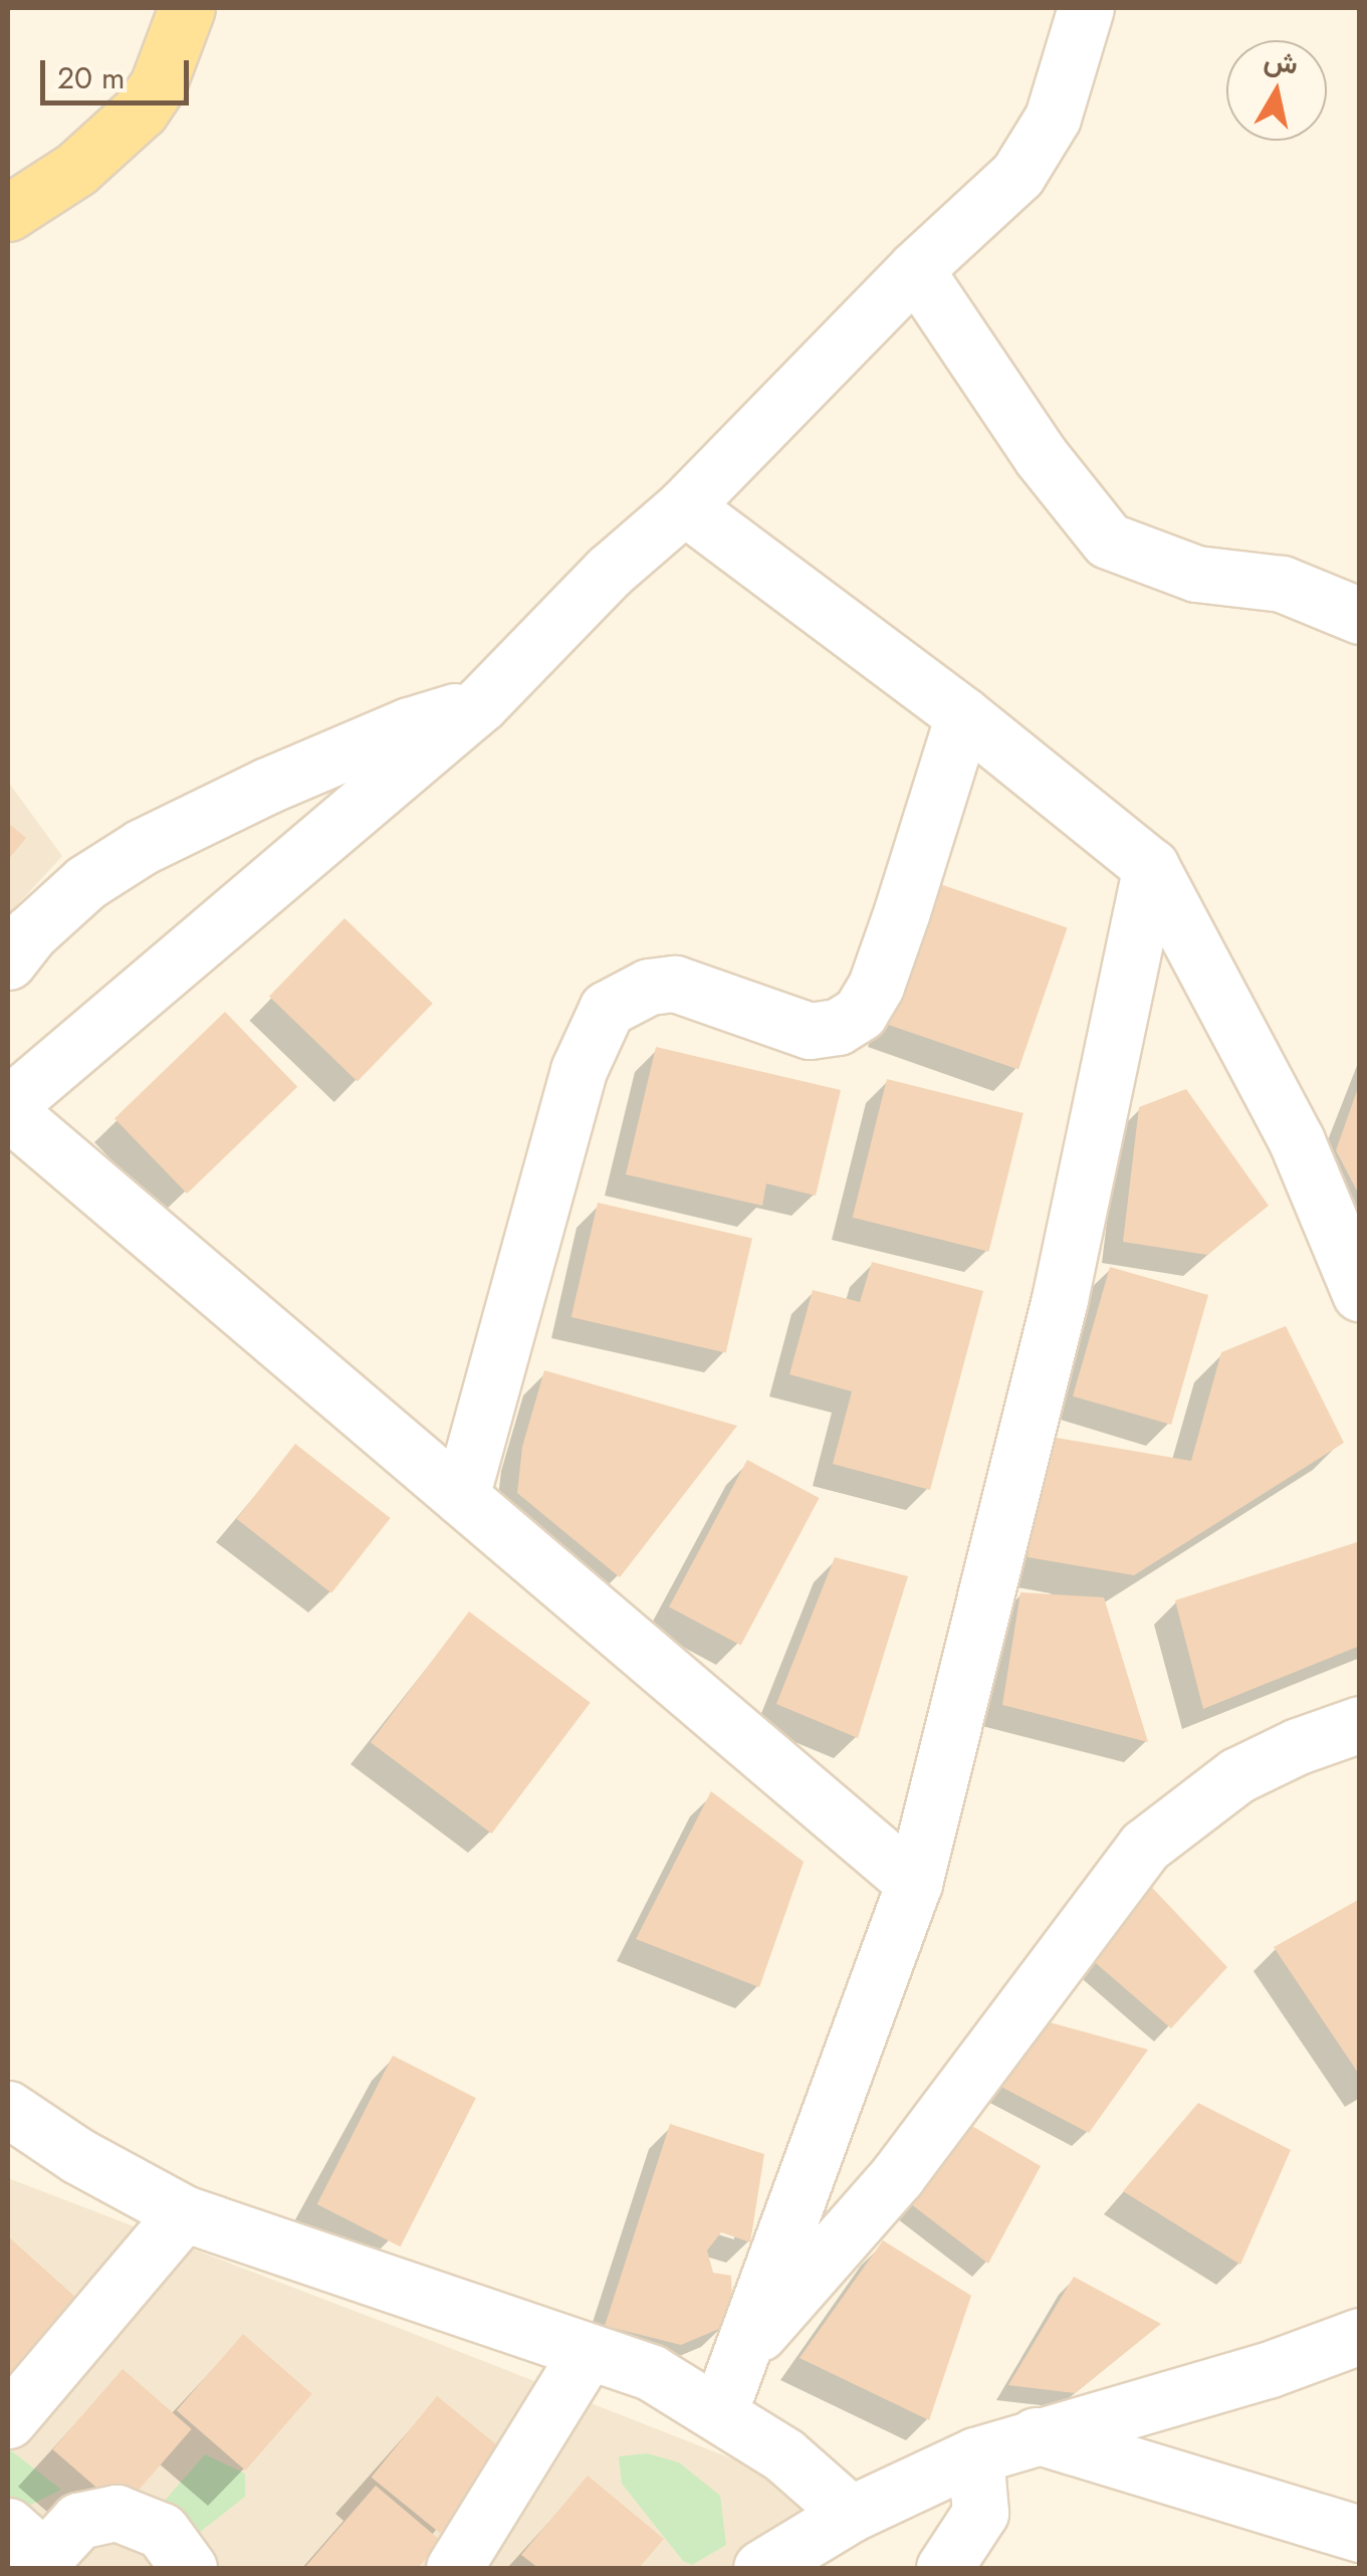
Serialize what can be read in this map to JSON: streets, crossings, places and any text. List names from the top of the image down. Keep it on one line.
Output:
{"scale_bar":"20 m","north":"top"}
